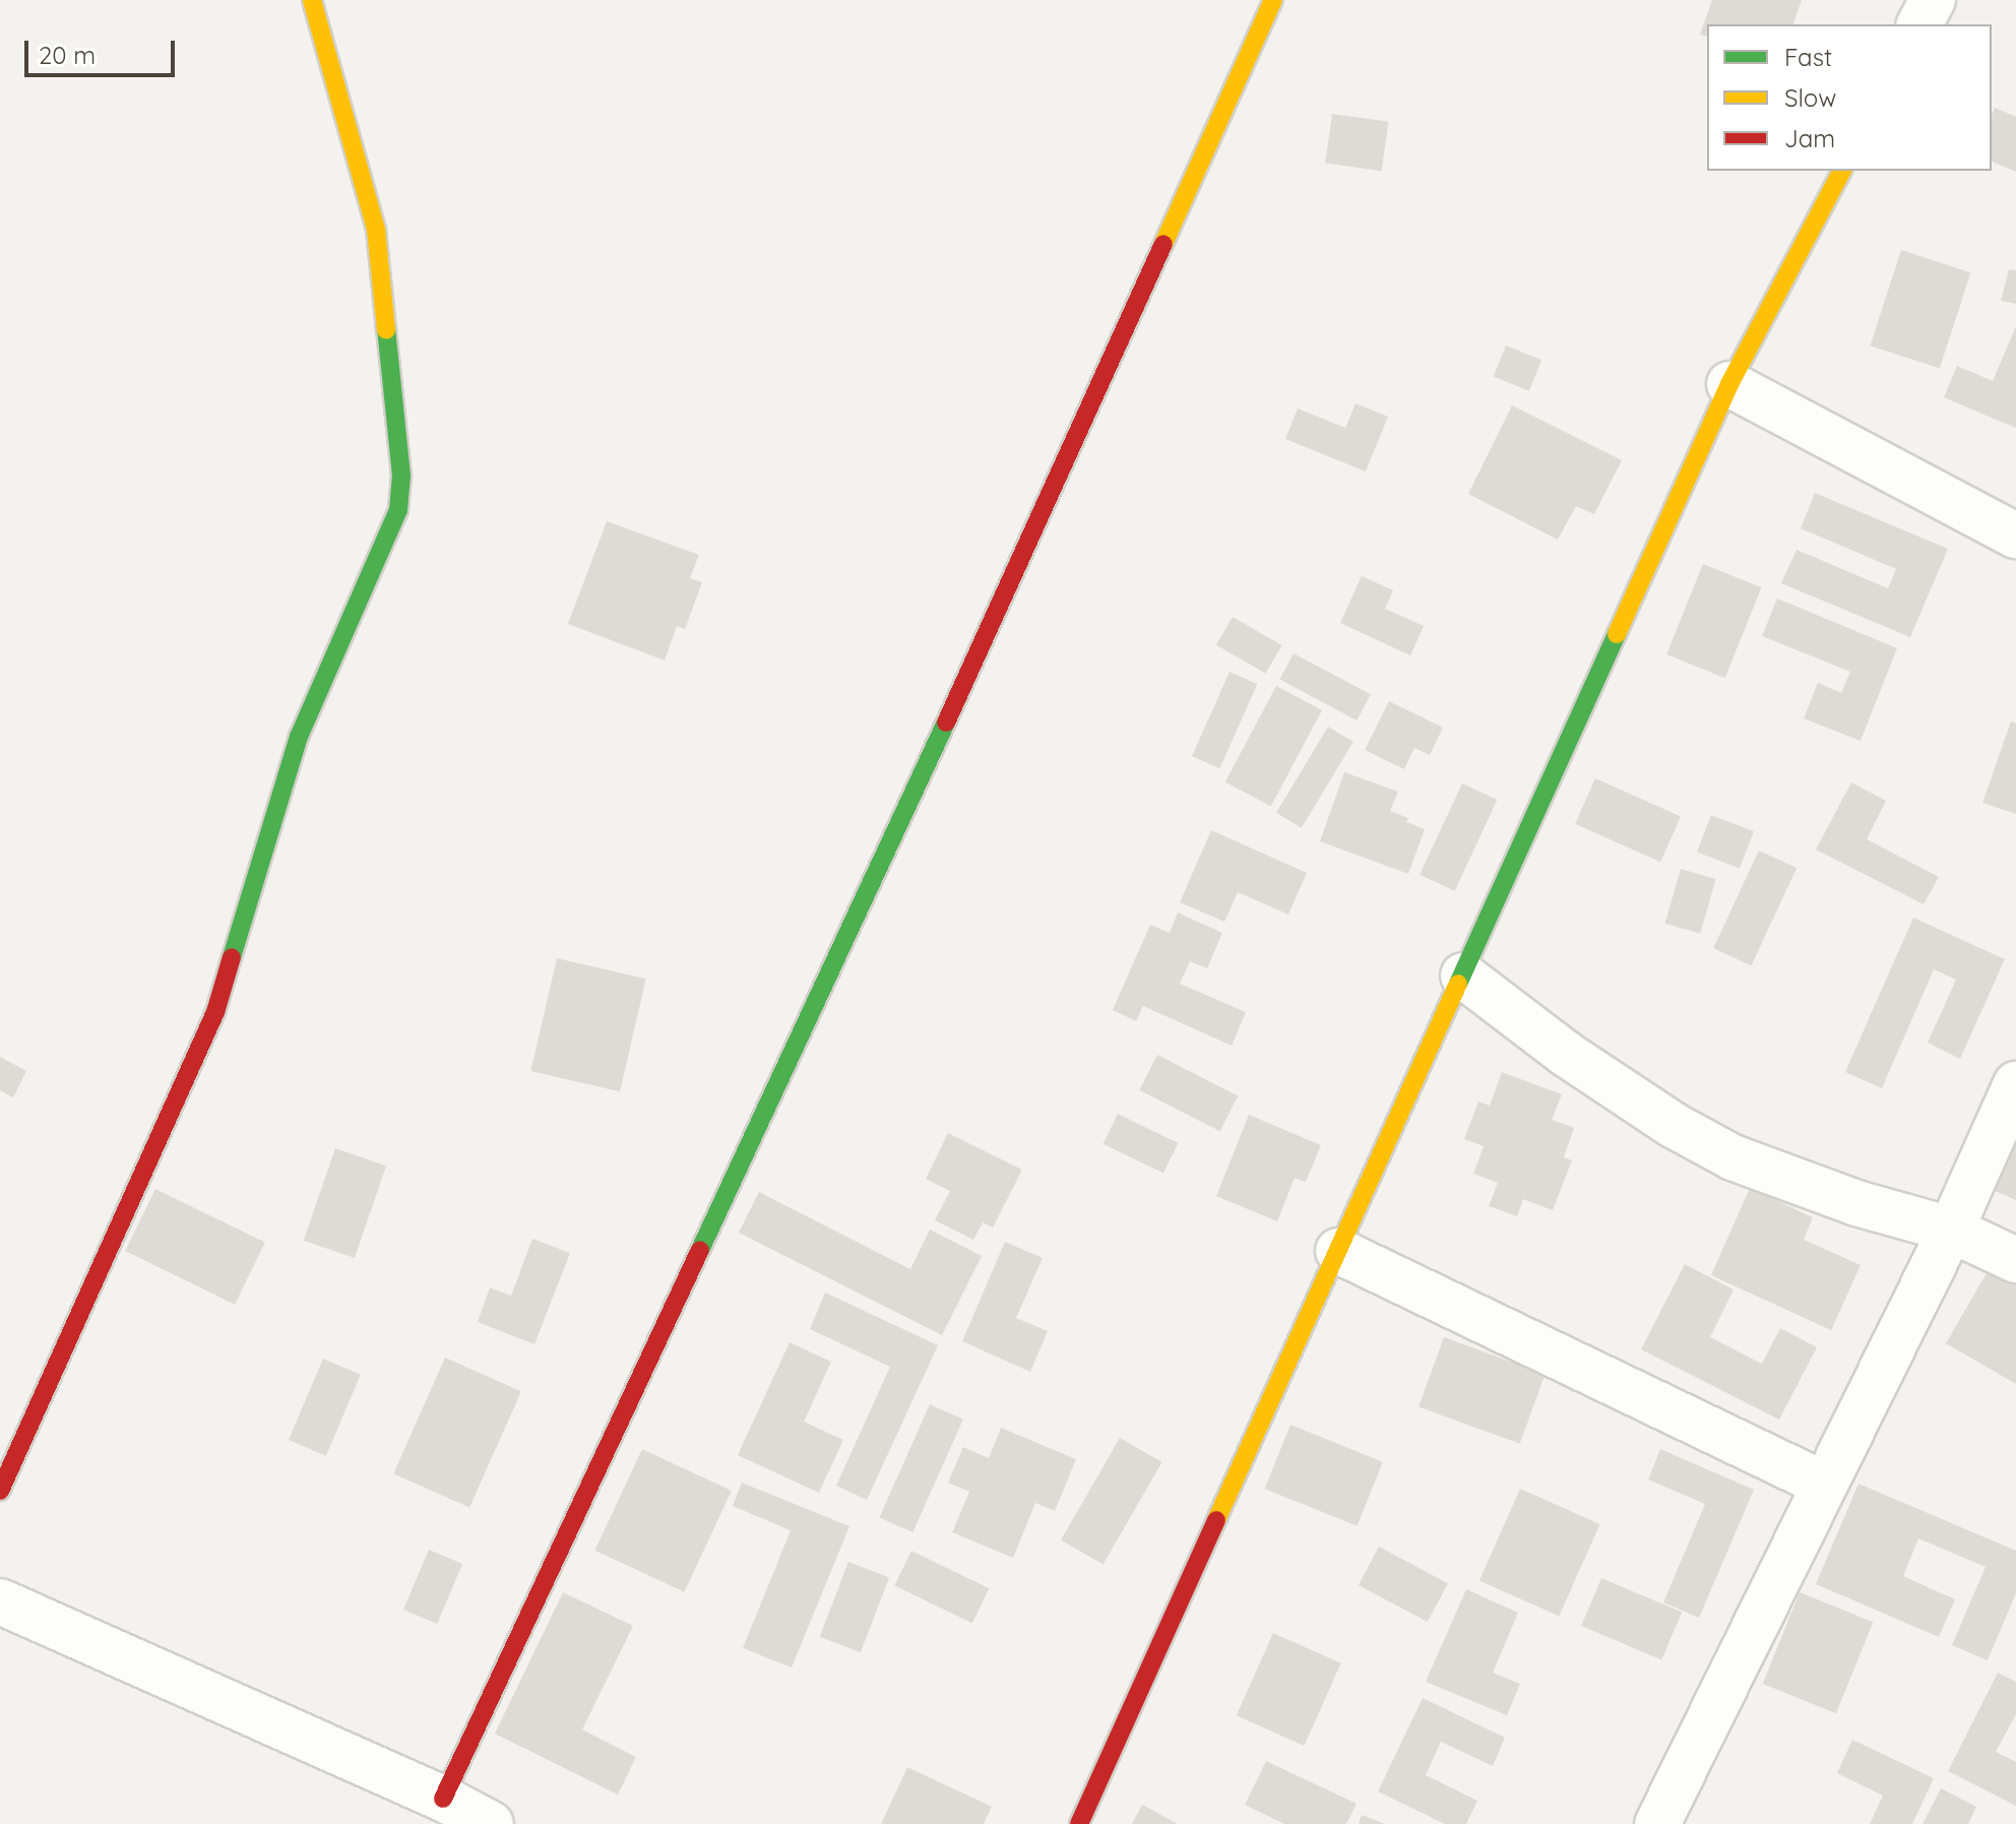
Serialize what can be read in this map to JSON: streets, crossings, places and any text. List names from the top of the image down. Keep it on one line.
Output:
{"legend":["Fast","Slow","Jam"],"scale_bar":"20 m"}
